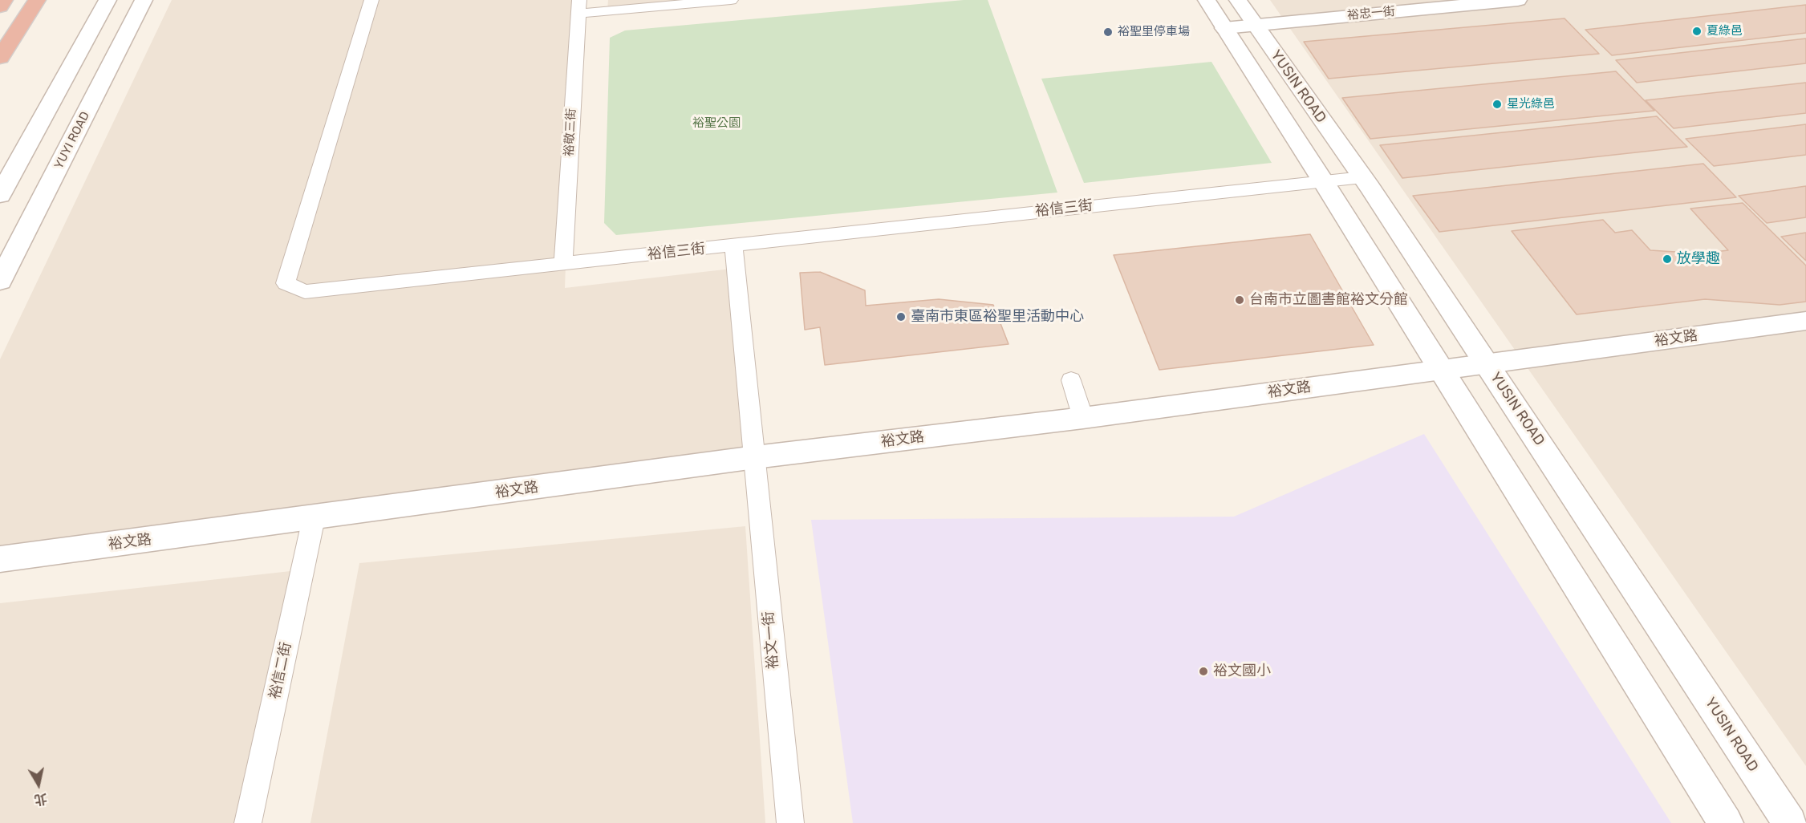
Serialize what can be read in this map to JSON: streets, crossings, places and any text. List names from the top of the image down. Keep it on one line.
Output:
{"streets":{"street":["裕忠一街","YUSIN ROAD","YUYI ROAD","裕文路"],"lane":["裕敬三街","裕信三街","裕文一街","裕信二街"]},"crossings":[["裕忠一街","YUSIN ROAD"],["YUSIN ROAD","裕信三街"],["YUSIN ROAD","裕文路"],["裕敬三街","裕信三街"],["裕信三街","裕文一街"],["裕文路","裕文一街"],["裕文路","裕信二街"]],"parks":["裕聖公園"],"places":["夏綠邑","裕聖里停車場","星光綠邑","放學趣","台南市立圖書館裕文分館","臺南市東區裕聖里活動中心","裕文國小"],"north":"bottom"}
